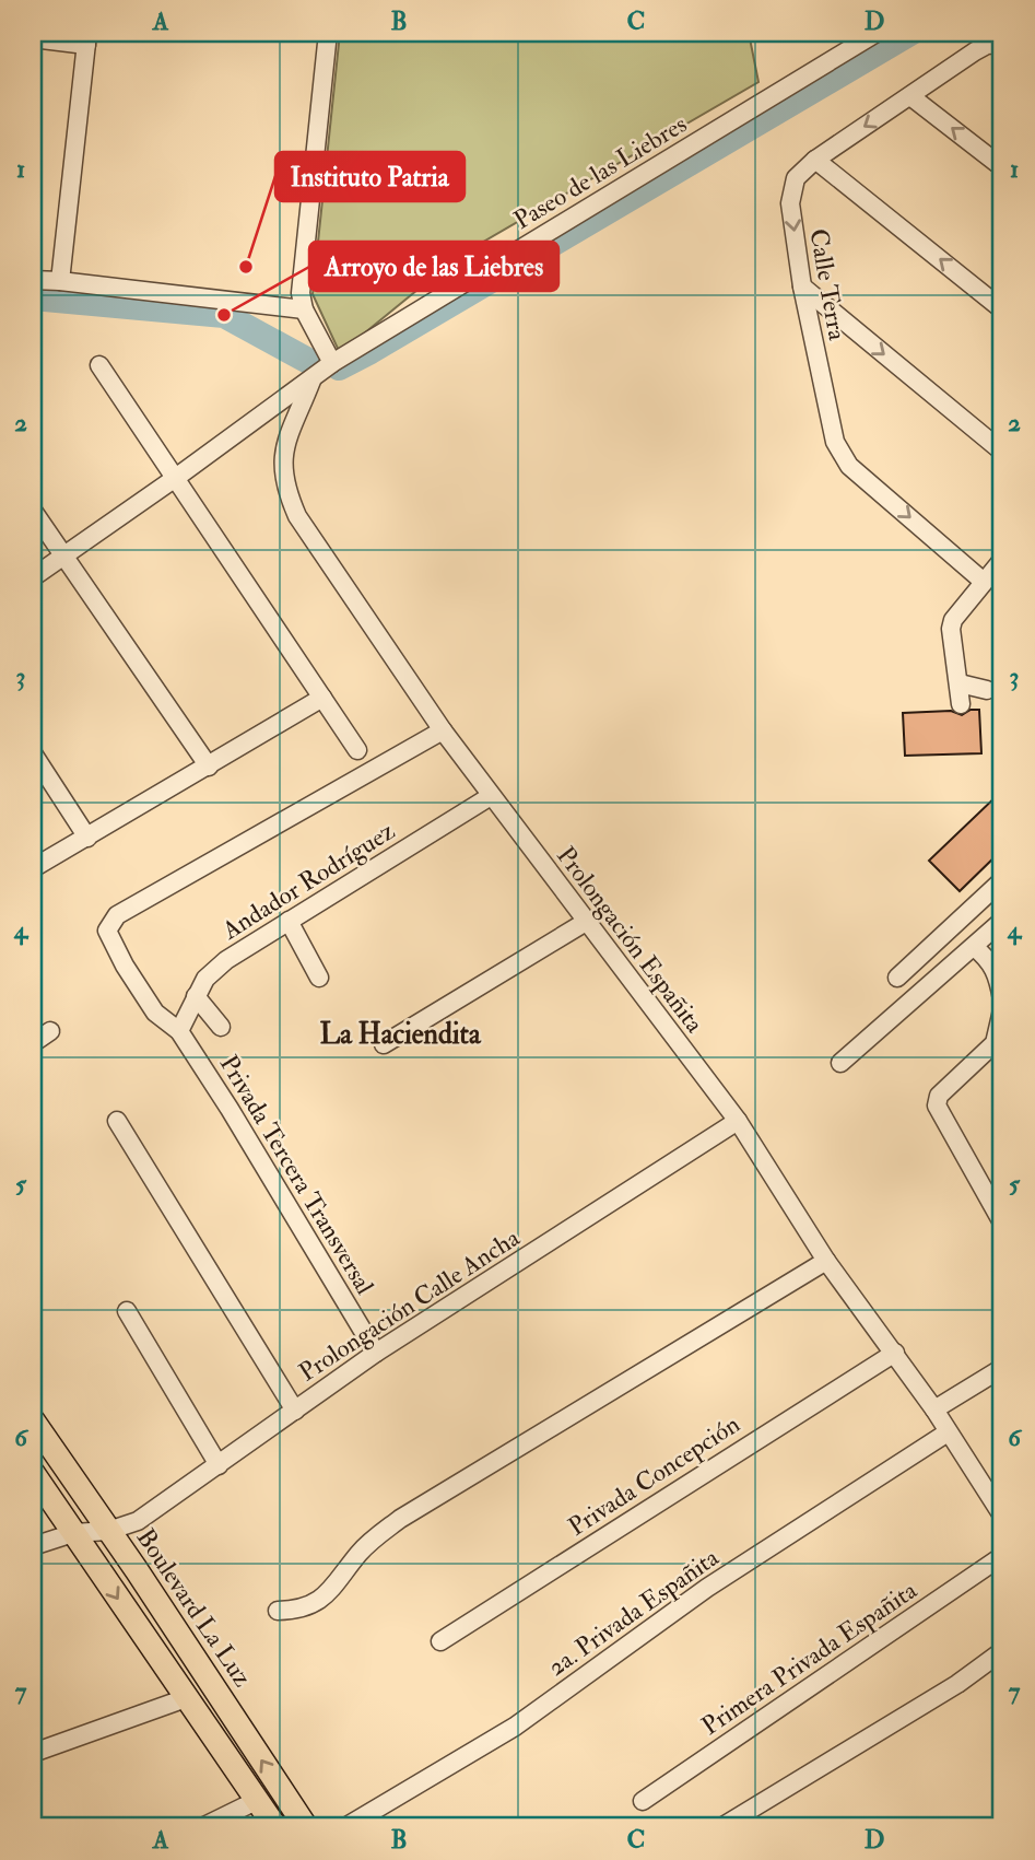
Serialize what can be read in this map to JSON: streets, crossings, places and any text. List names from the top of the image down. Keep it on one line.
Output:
{"streets":{"main road":["Boulevard La Luz"],"street":["Paseo de las Liebres","Calle Terra","Andador Rodríguez","Prolongación Españita","Privada Tercera Transversal","Prolongación Calle Ancha","Privada Concepción","2a. Privada Españita","Primera Privada Españita"]},"crossings":[["Paseo de las Liebres","Prolongación Españita"],["Andador Rodríguez","Prolongación Españita"],["Andador Rodríguez","Privada Tercera Transversal"],["Prolongación Españita","Privada Tercera Transversal"],["Prolongación Españita","Prolongación Calle Ancha"],["Prolongación Españita","Privada Concepción"],["Prolongación Españita","2a. Privada Españita"],["Privada Tercera Transversal","Prolongación Calle Ancha"],["Prolongación Calle Ancha","Boulevard La Luz"]],"districts":["La Haciendita"],"places":["Instituto Patria","Arroyo de las Liebres"],"grid":{"columns":["A","B","C","D"],"rows":["1","2","3","4","5","6","7"]}}
